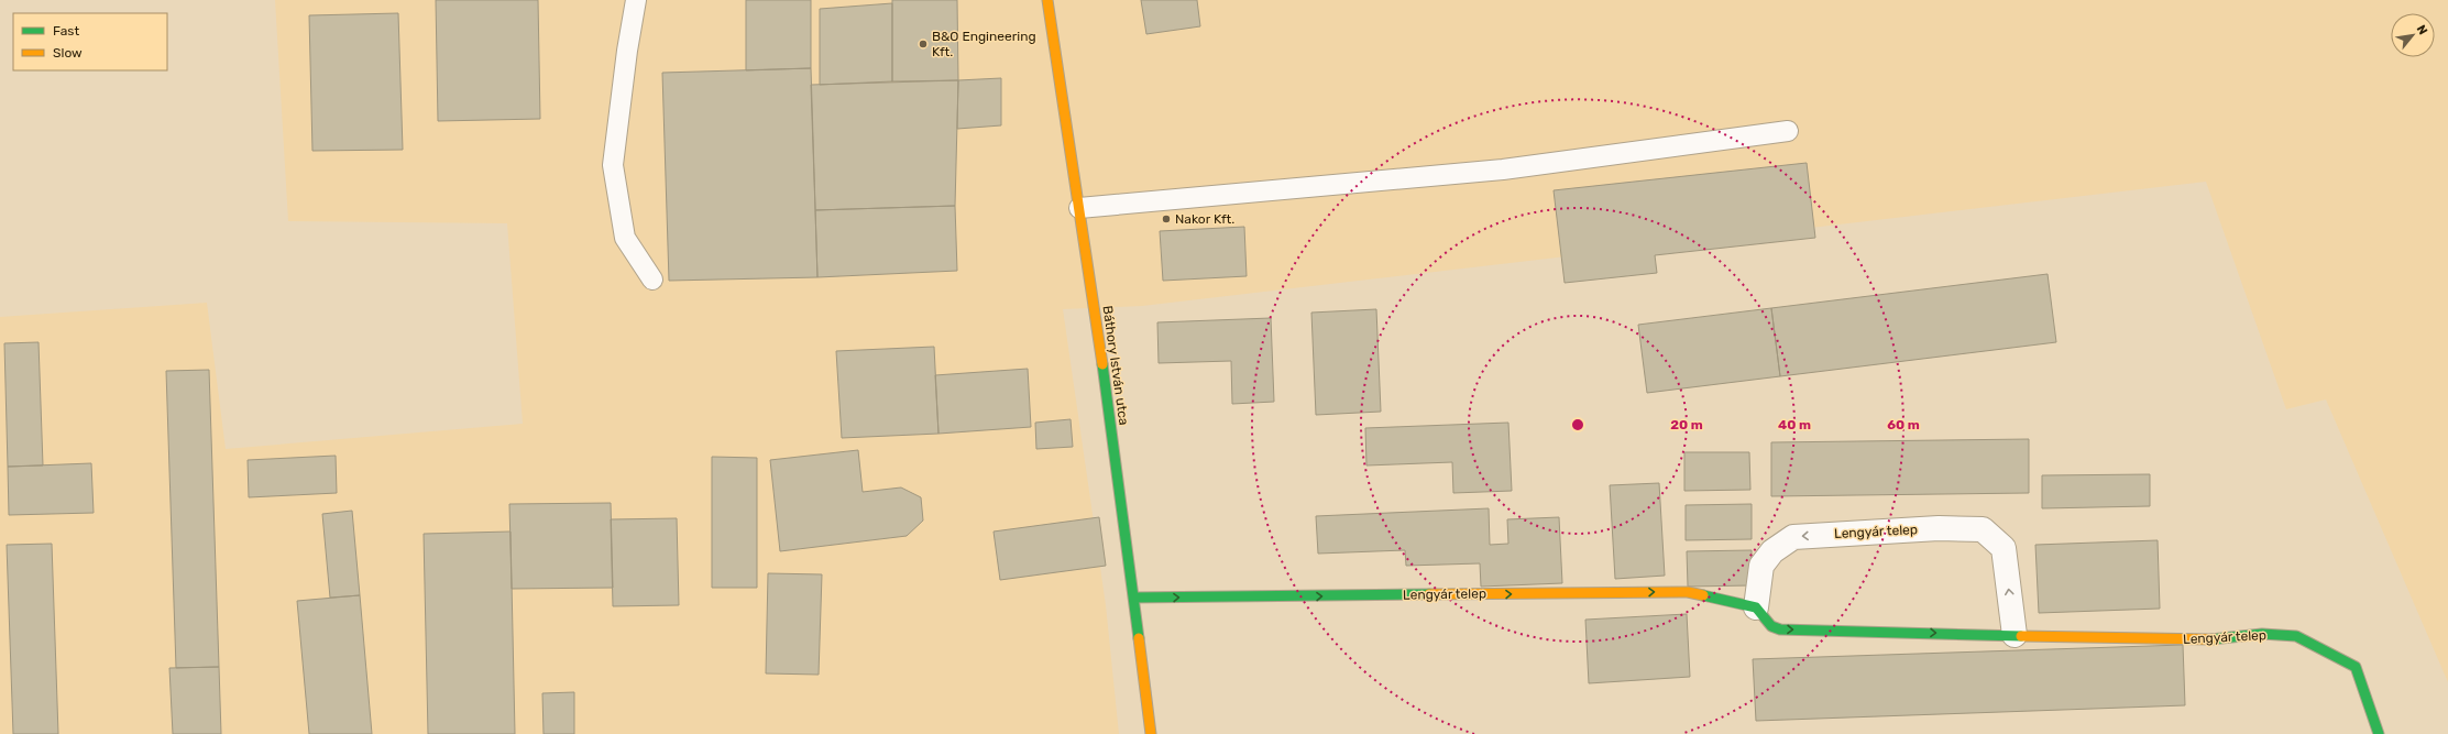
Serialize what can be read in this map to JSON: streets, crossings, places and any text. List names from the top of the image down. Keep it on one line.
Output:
{"streets":{"street":["Báthory István utca","Lengyár telep"]},"crossings":[["Báthory István utca","Lengyár telep"]],"places":["B&O Engineering Kft.","Nakor Kft."],"legend":["Fast","Slow"],"north":"top right","rings":["20 m","40 m","60 m"]}
